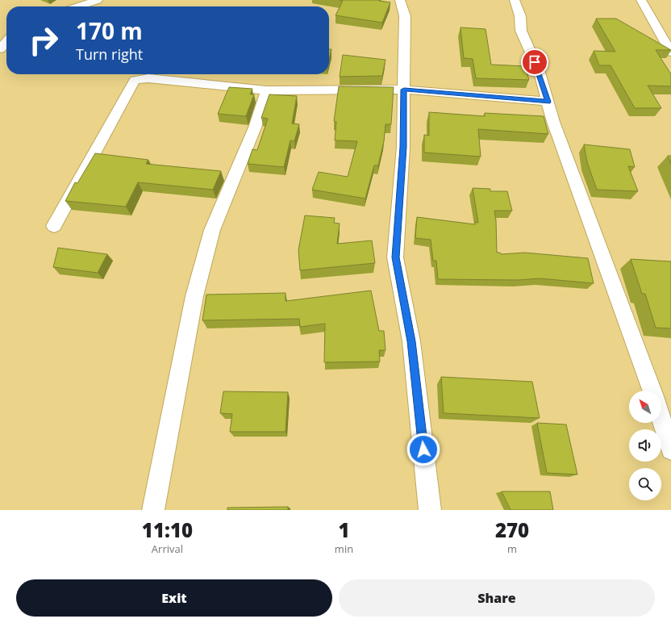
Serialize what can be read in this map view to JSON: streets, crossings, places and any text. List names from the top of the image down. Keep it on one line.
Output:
{"north":"top left","page":{"turn":["170 m","Turn right"],"eta":["11:10","Arrival","1","min","270","m"],"buttons":["Exit","Share"]}}
